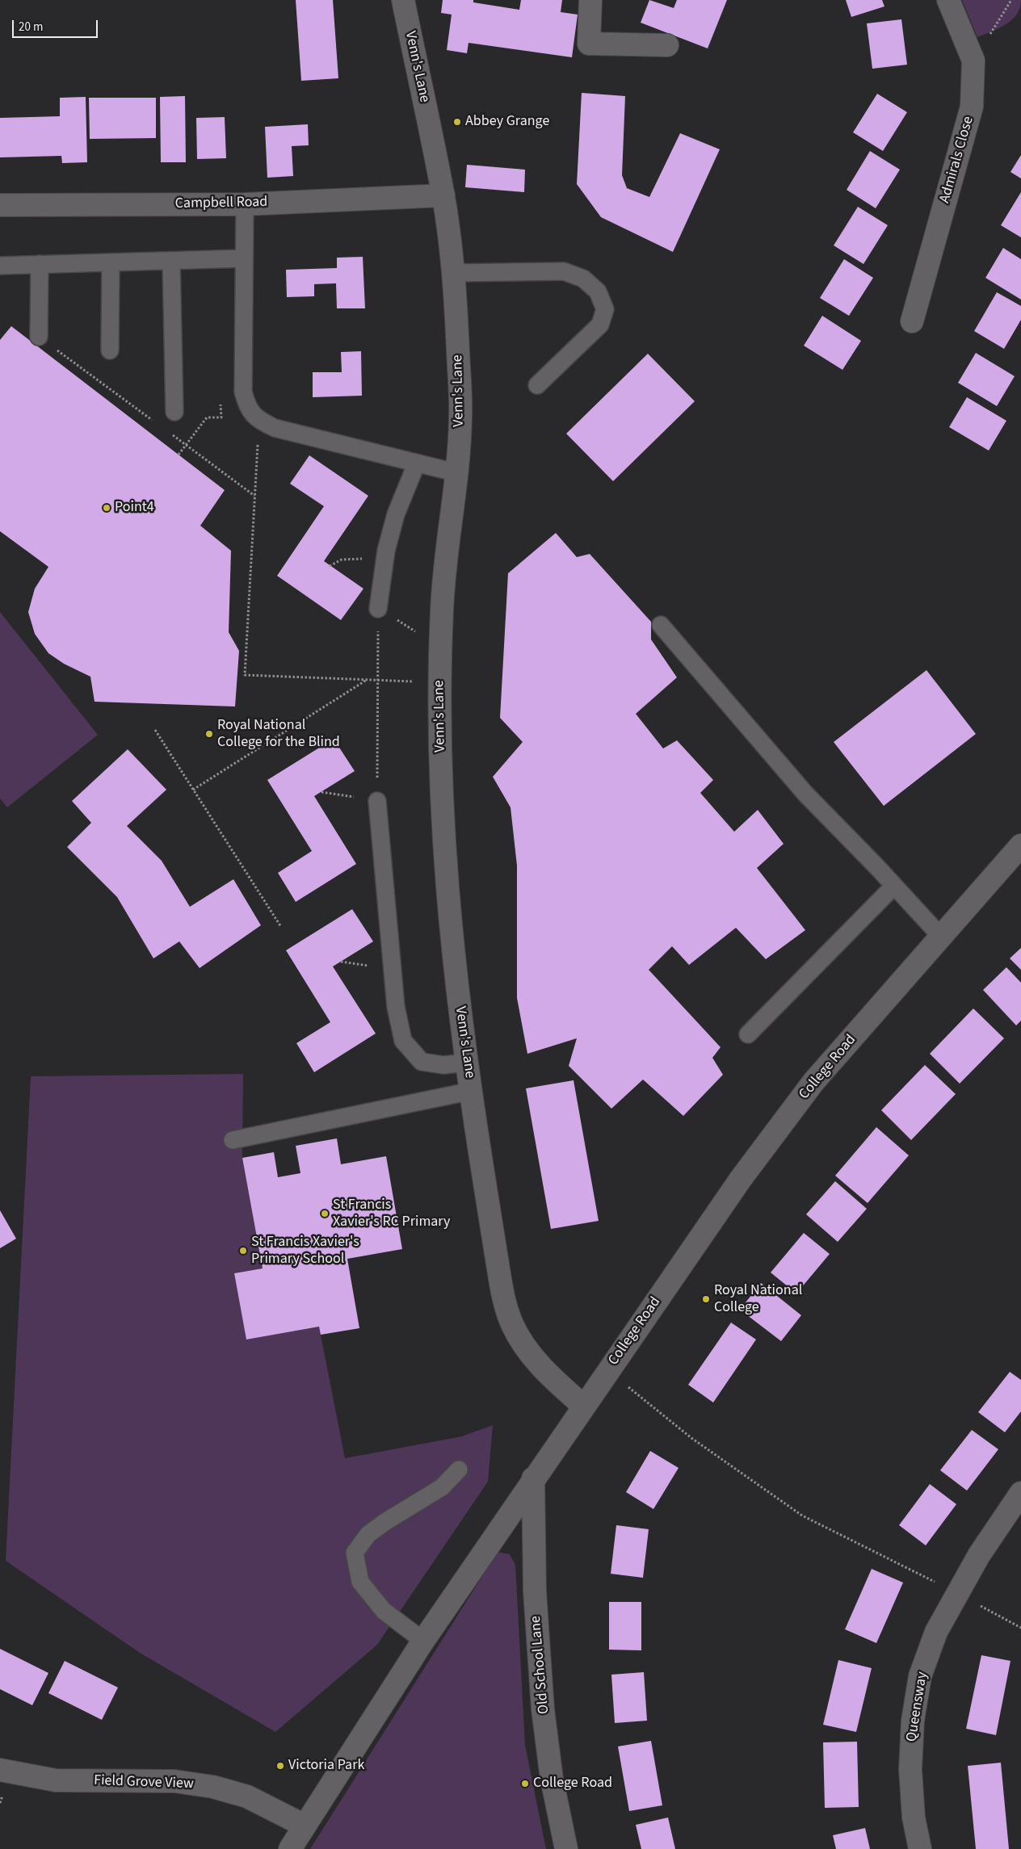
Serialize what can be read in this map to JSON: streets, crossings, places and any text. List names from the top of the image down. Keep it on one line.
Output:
{"streets":{"street":["Venn's Lane","Admirals Close","Campbell Road","College Road","Old School Lane","Queensway","Field Grove View"]},"crossings":[["Venn's Lane","Campbell Road"],["Venn's Lane","College Road"],["College Road","Old School Lane"],["College Road","Field Grove View"]],"places":["Abbey Grange","Point4","Royal National College for the Blind","St Francis Xavier's RC Primary","St Francis Xavier's Primary School","Royal National College","Victoria Park","College Road"],"scale_bar":"20 m"}
